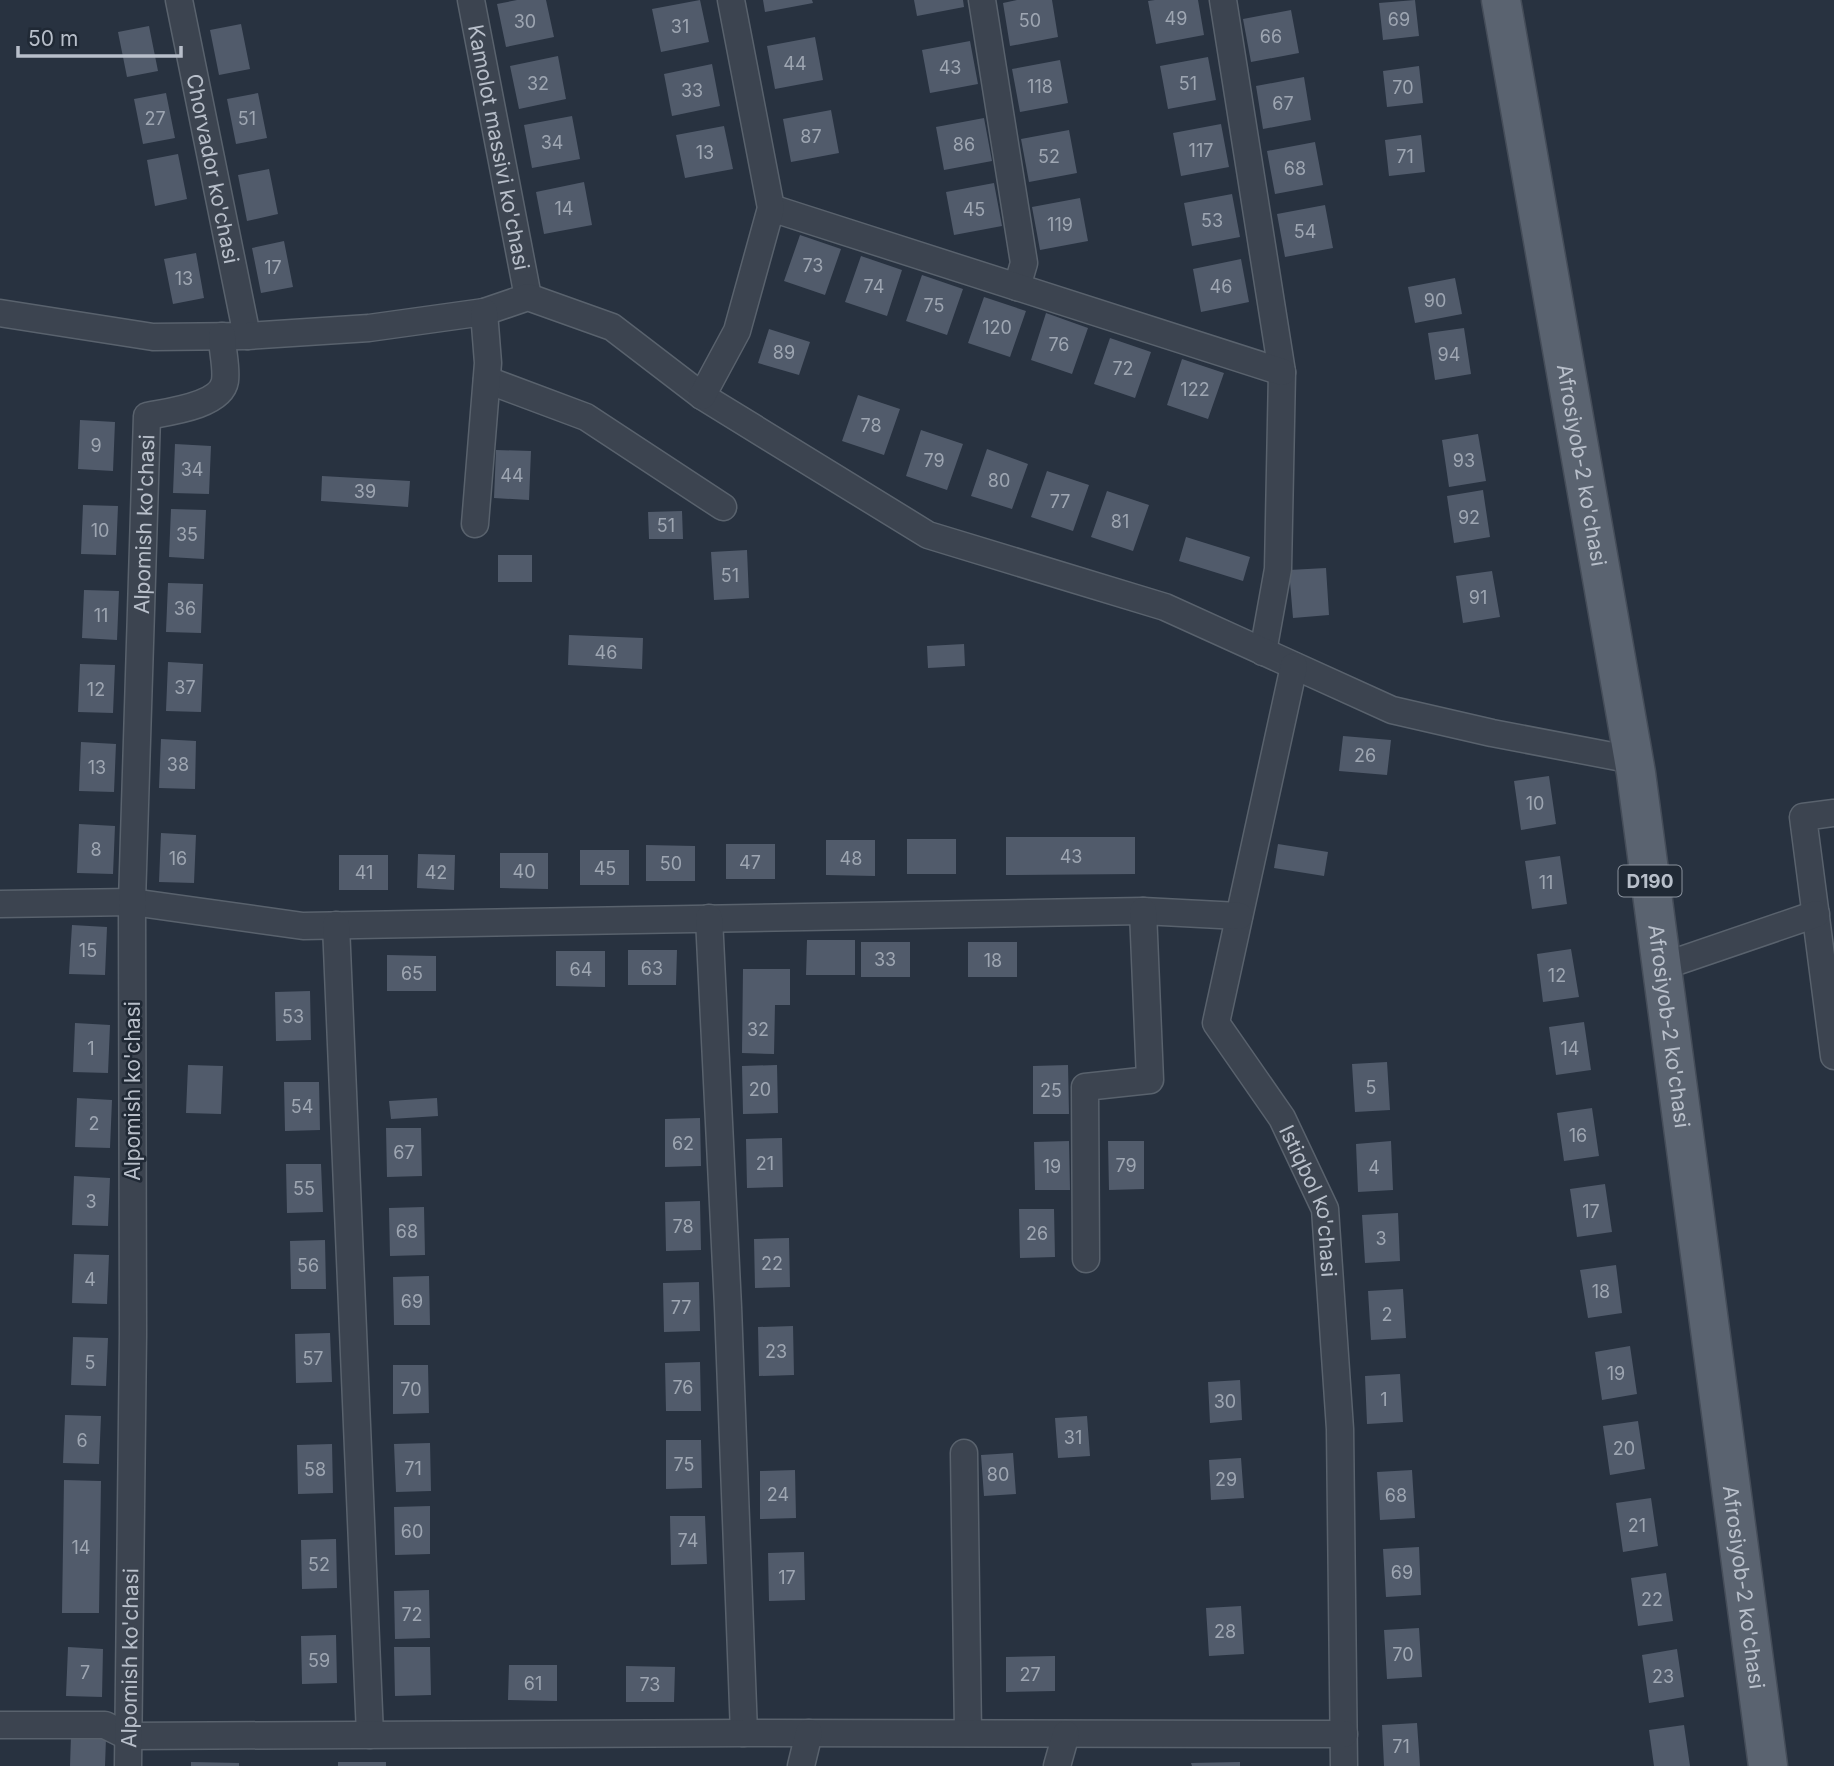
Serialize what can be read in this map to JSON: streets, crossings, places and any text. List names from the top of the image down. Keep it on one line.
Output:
{"streets":{"main road":["Afrosiyob-2 ko'chasi","D190"],"street":["Kamolot massivi ko'chasi","Chorvador ko'chasi","Alpomish ko'chasi","Istiqbol ko'chasi"]},"crossings":[["Chorvador ko'chasi","Alpomish ko'chasi"]],"house_numbers":["49","69","50","30","31","66","44","43","32","51","118","70","33","67","27","51","87","34","86","117","13","52","71","68","14","45","53","119","54","73","17","13","74","46","90","75","120","76","89","94","72","122","78","9","79","93","34","44","80","39","77","92","81","51","10","35","51","91","36","11","46","37","12","26","38","13","10","8","43","16","48","47","50","45","40","41","42","11","15","33","18","63","64","65","12","53","32","1","14","5","20","25","54","2","16","62","67","21","79","19","4","55","3","17","78","68","26","3","22","56","4","18","69","77","2","23","57","5","19","76","70","1","30","31","6","20","75","71","58","80","29","24","68","21","60","74","14","52","69","17","22","72","28","70","59","7","27","23","61","73","71"],"scale_bar":"50 m"}
